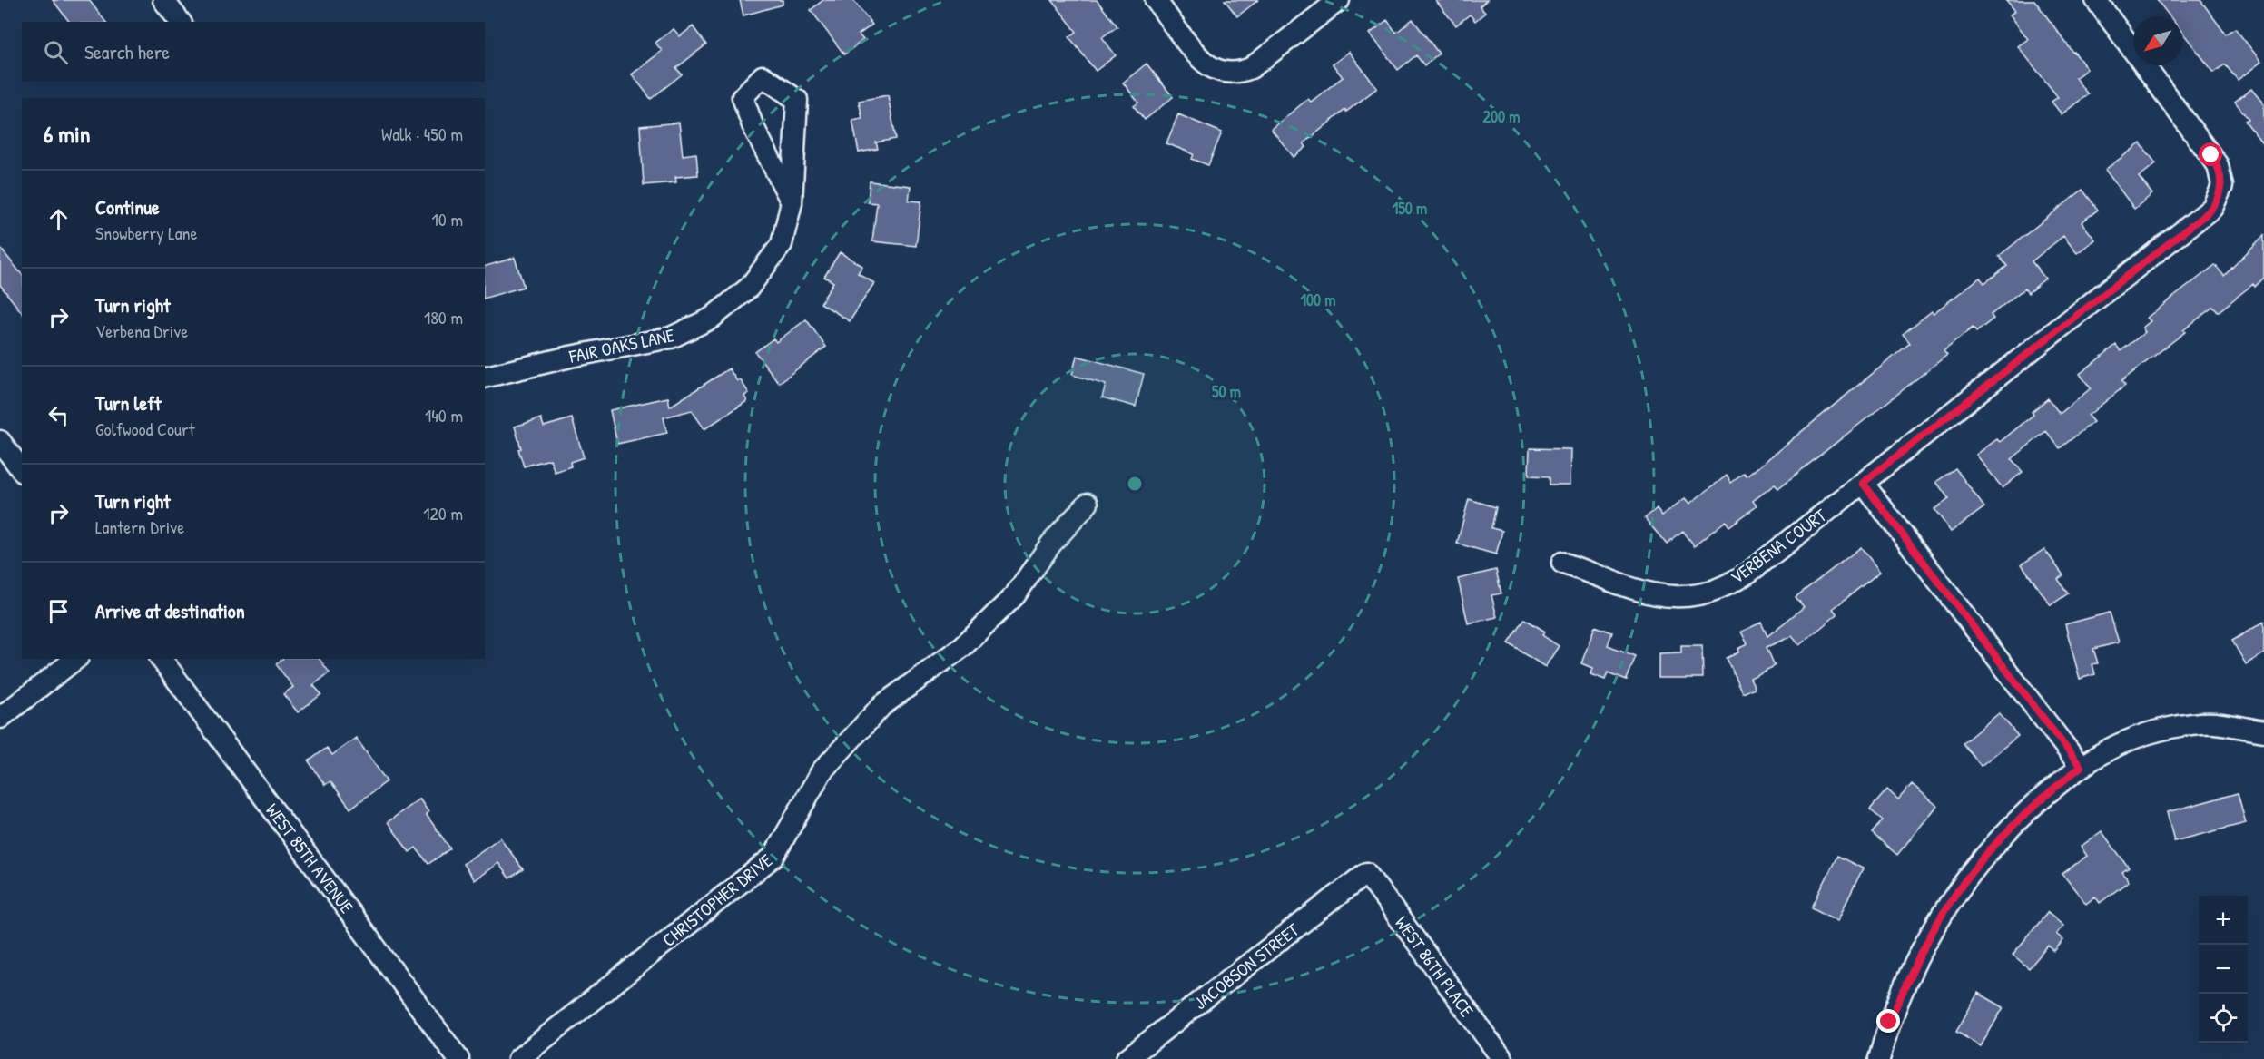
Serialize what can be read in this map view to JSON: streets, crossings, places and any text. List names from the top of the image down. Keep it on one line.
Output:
{"streets":{"street":["FAIR OAKS LANE","VERBENA COURT","WEST 85TH AVENUE","CHRISTOPHER DRIVE","JACOBSON STREET","WEST 86TH PLACE"]},"crossings":[["JACOBSON STREET","WEST 86TH PLACE"]],"north":"bottom left","page":{"search":"Search here","heading":["6 min","Walk · 450 m"],"list":[["Continue","Snowberry Lane","10 m"],["Turn right","Verbena Drive","180 m"],["Turn left","Golfwood Court","140 m"],["Turn right","Lantern Drive","120 m"],"Arrive at destination"],"map_buttons":["+","−"]},"rings":["200 m","150 m","100 m","50 m"]}
